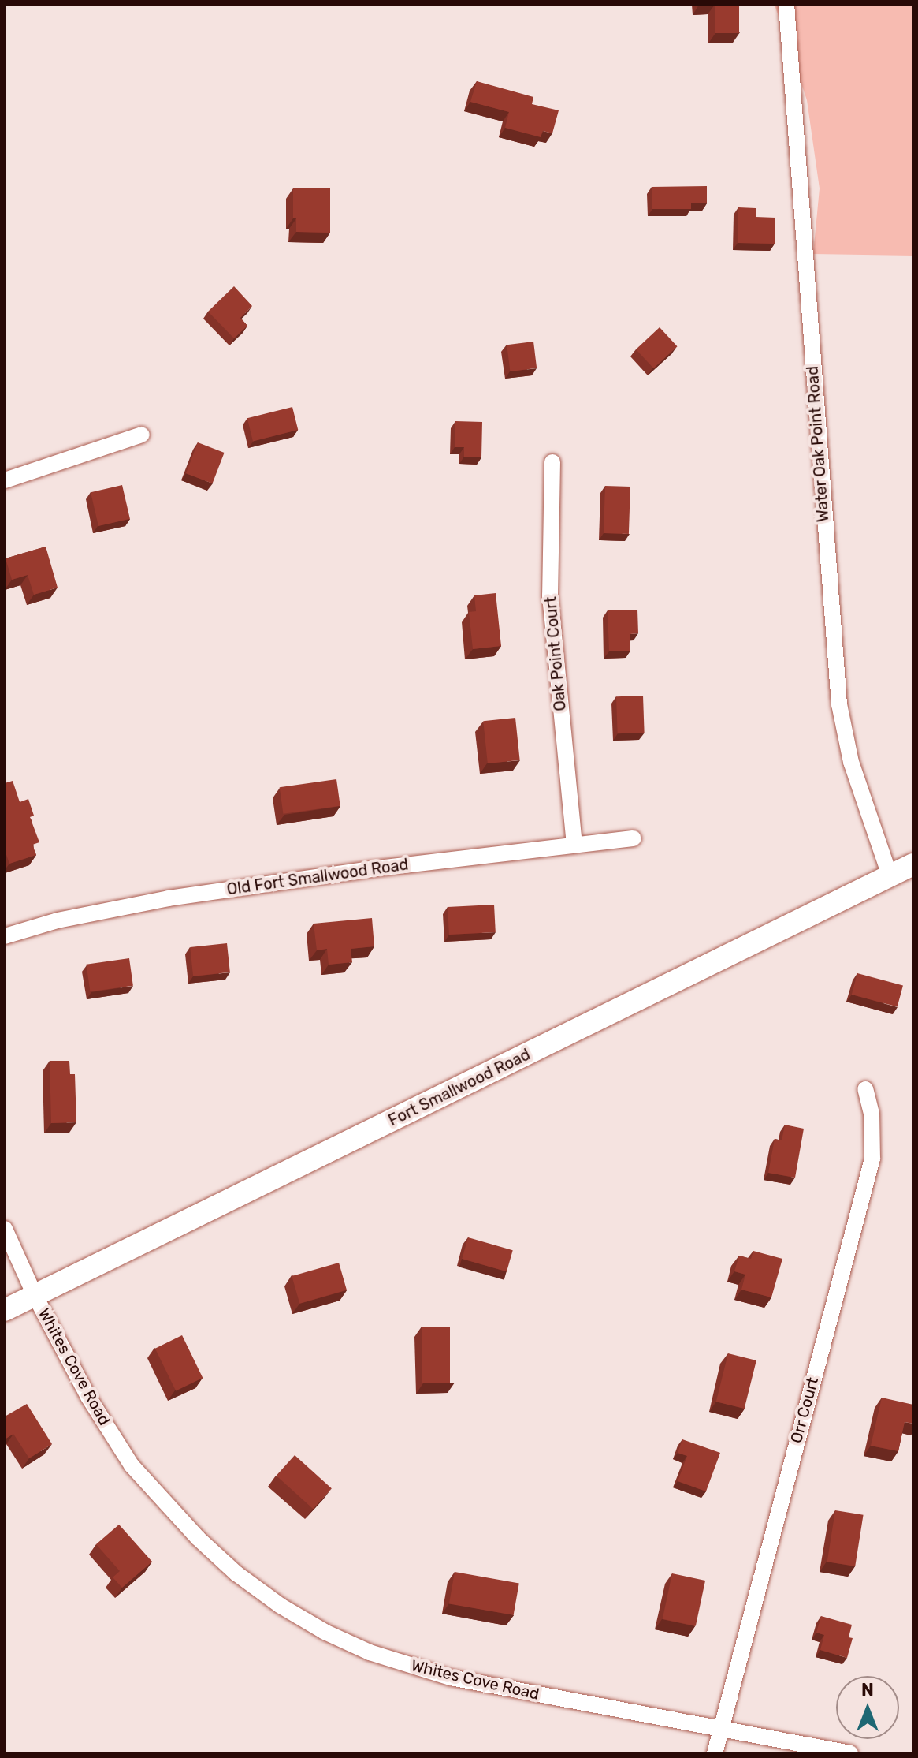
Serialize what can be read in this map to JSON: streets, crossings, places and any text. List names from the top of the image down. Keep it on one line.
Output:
{"streets":{"main road":["Fort Smallwood Road"],"street":["Water Oak Point Road","Oak Point Court","Old Fort Smallwood Road","Whites Cove Road","Orr Court"]},"crossings":[["Water Oak Point Road","Fort Smallwood Road"],["Oak Point Court","Old Fort Smallwood Road"],["Fort Smallwood Road","Whites Cove Road"],["Whites Cove Road","Orr Court"]],"north":"top"}
